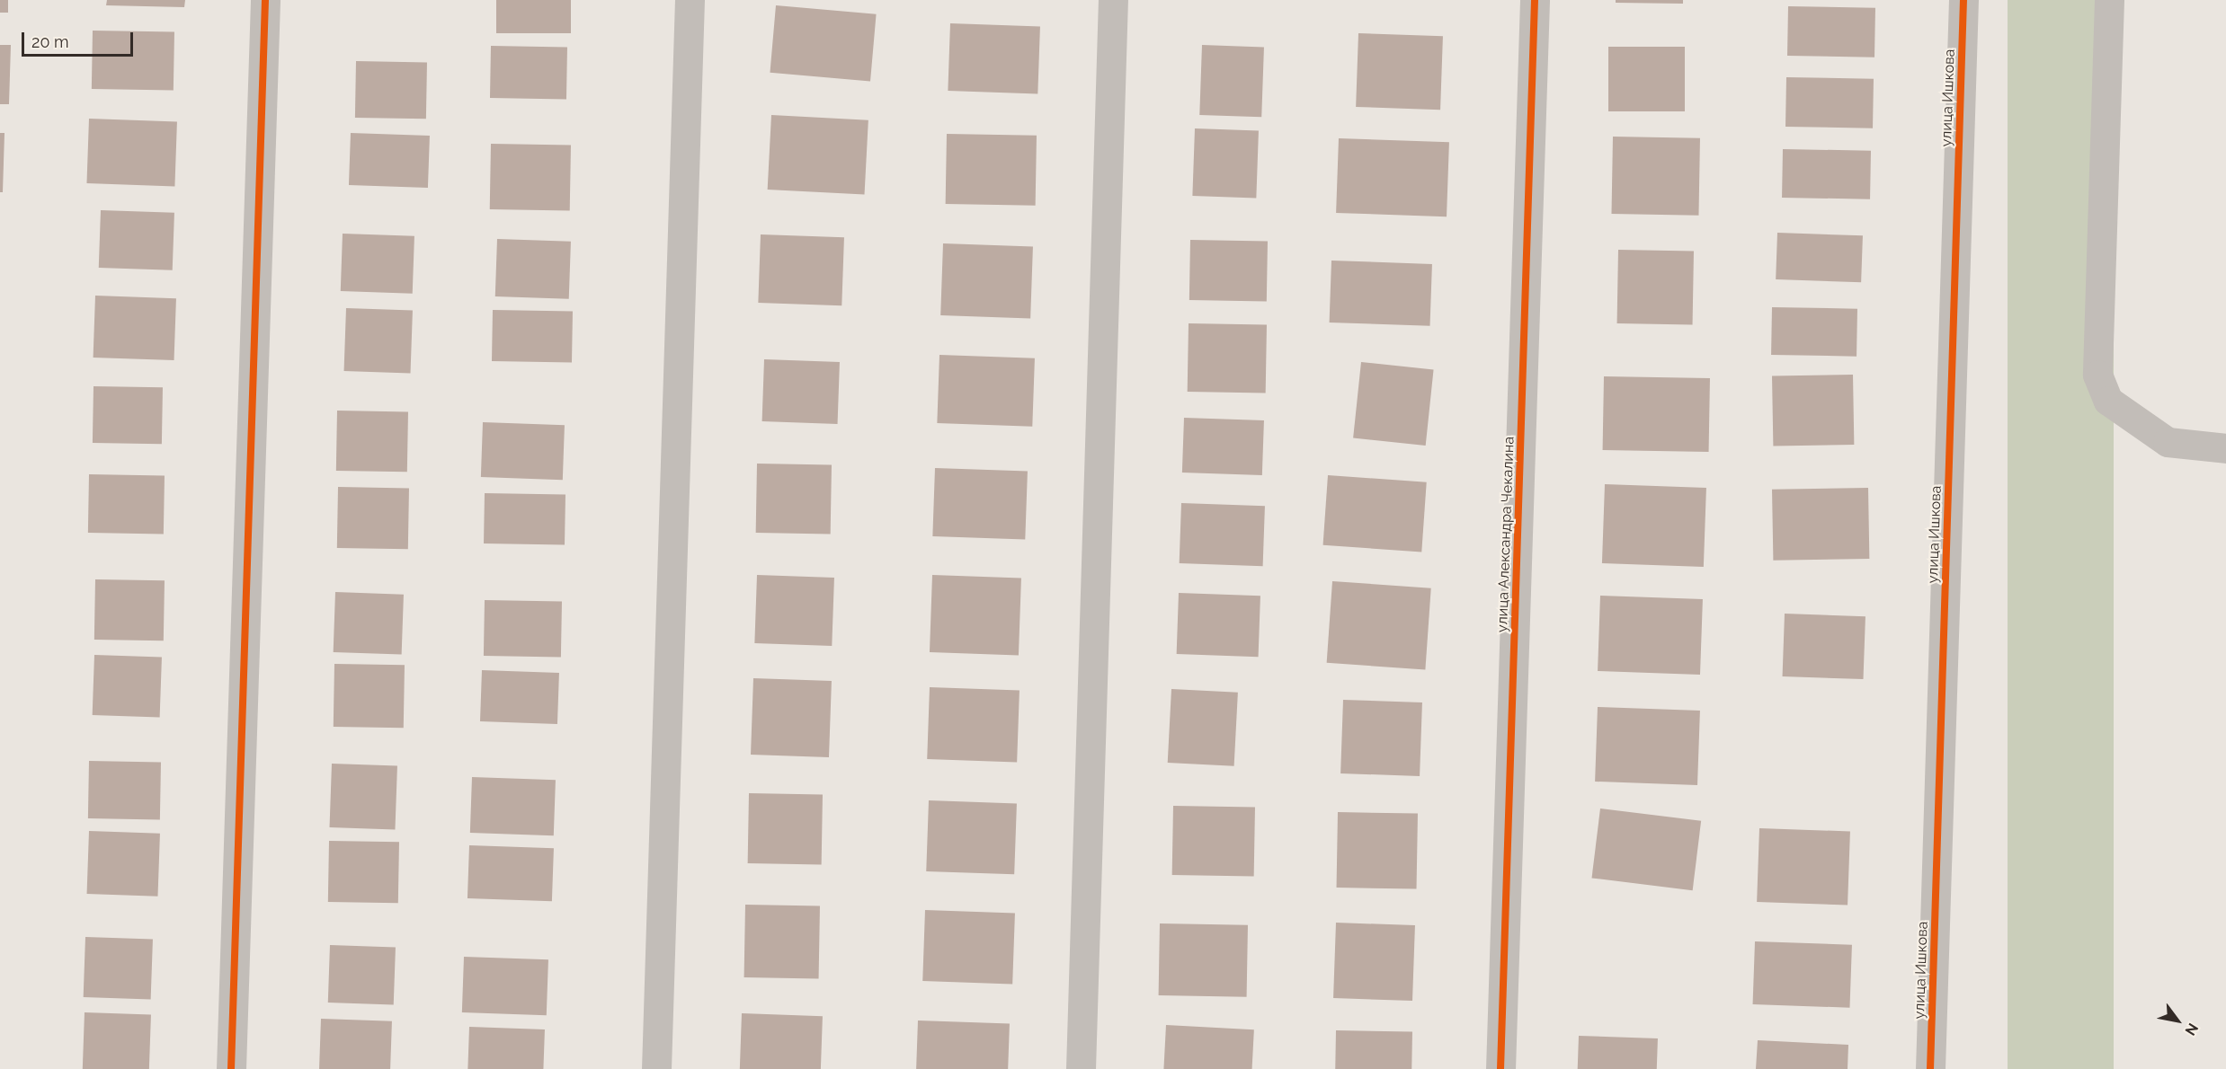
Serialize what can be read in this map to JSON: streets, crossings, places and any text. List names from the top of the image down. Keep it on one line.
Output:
{"streets":{"street":["улица Ишкова","улица Александра Чекалина"]},"scale_bar":"20 m","north":"bottom right"}
